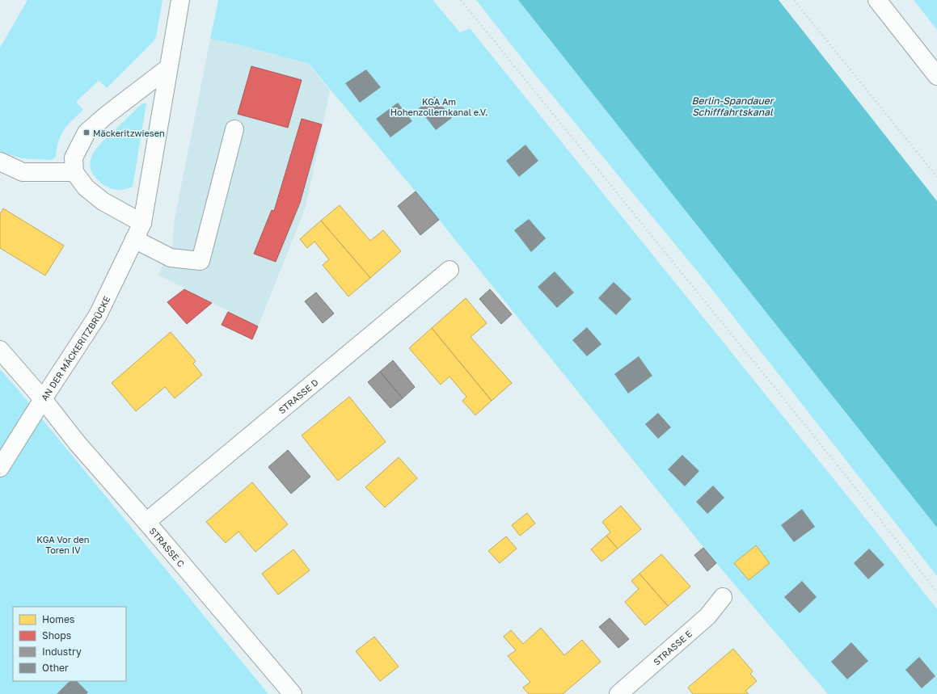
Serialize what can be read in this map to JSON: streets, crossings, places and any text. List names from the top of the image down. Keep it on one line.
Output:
{"streets":{"street":["AN DER MÄCKERITZBRÜCKE","STRASSE D","STRASSE C","STRASSE E"]},"crossings":[["AN DER MÄCKERITZBRÜCKE","STRASSE C"],["STRASSE D","STRASSE C"]],"water":["Berlin-Spandauer Schifffahrtskanal"],"parks":["KGA Am Hohenzollernkanal e.V.","KGA Vor den Toren IV"],"places":{"transit":["Mäckeritzwiesen"]},"legend":["Homes","Shops","Industry","Other"]}
